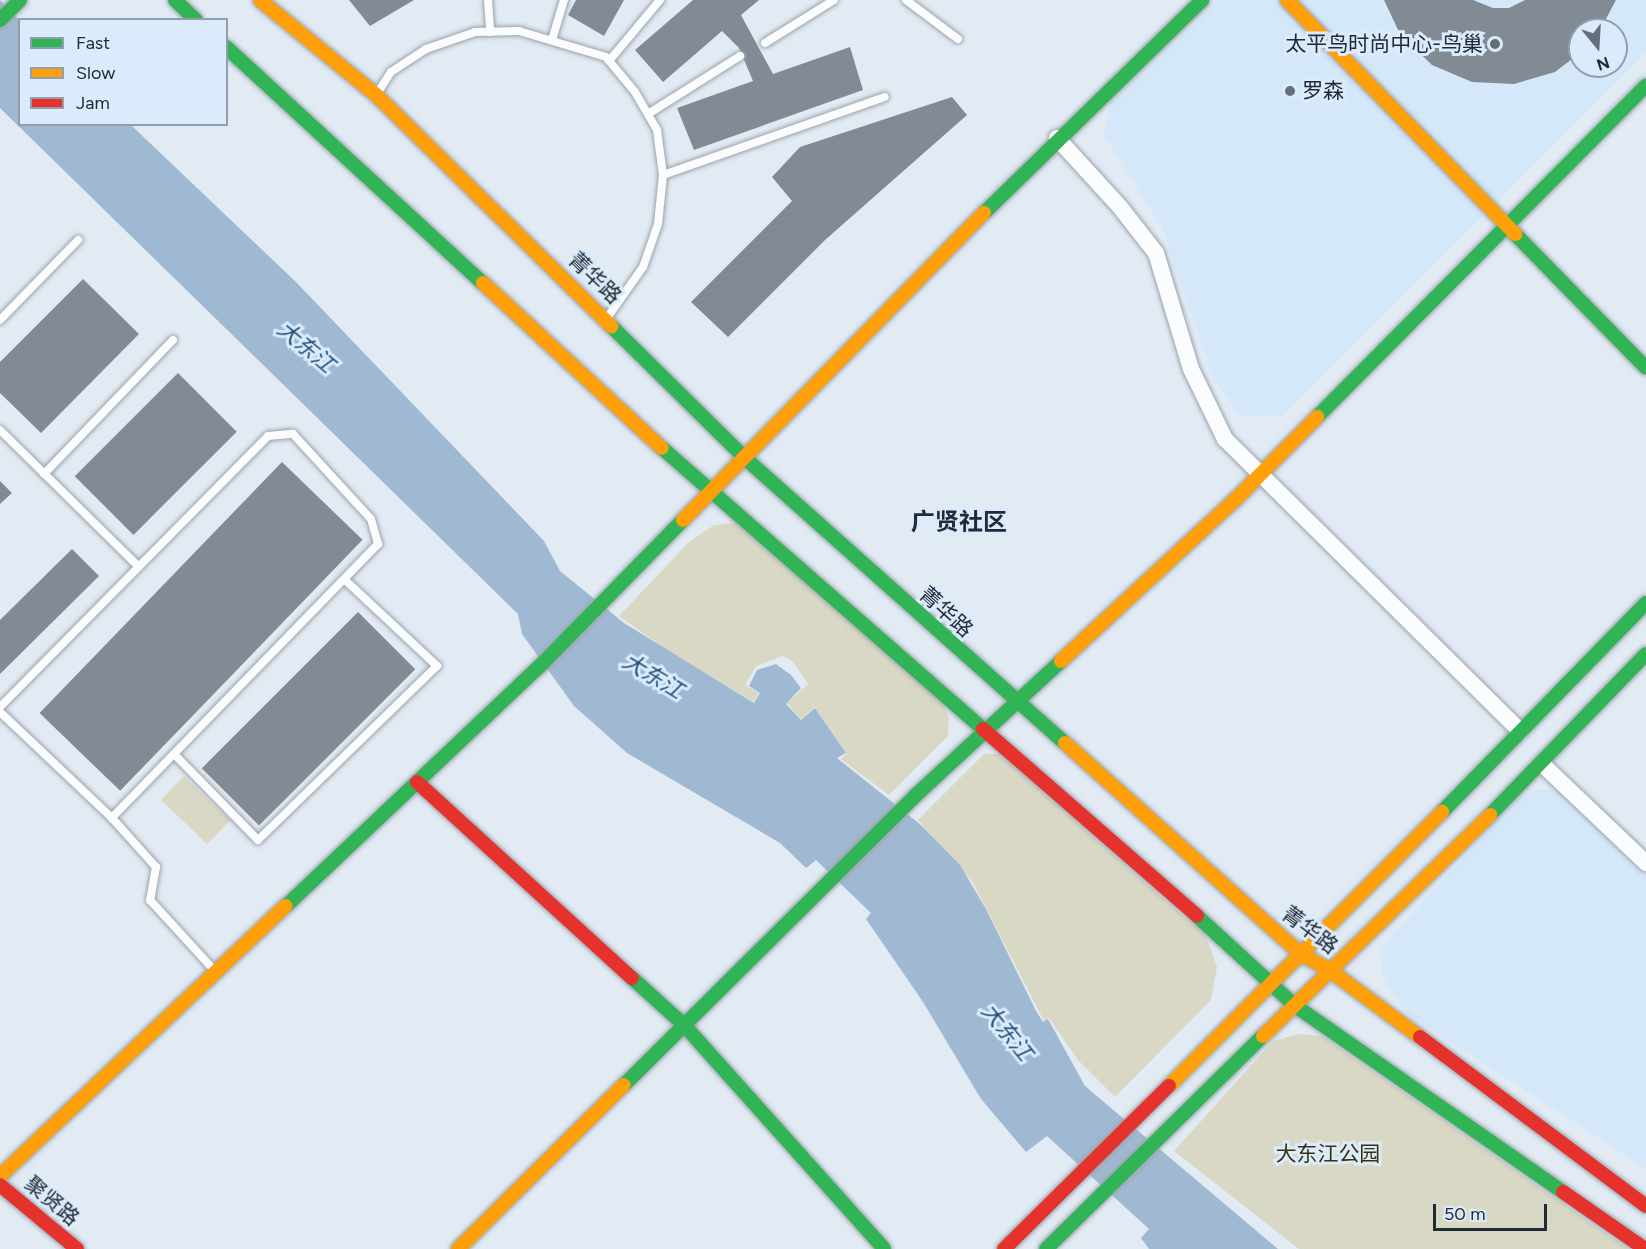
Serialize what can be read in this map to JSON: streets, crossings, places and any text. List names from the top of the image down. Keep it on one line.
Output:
{"streets":{"street":["菁华路","聚贤路"]},"districts":["广贤社区"],"water":["大东江"],"parks":["大东江公园"],"places":["太平鸟时尚中心-鸟巢","罗森"],"legend":["Fast","Slow","Jam"],"scale_bar":"50 m","north":"bottom"}
